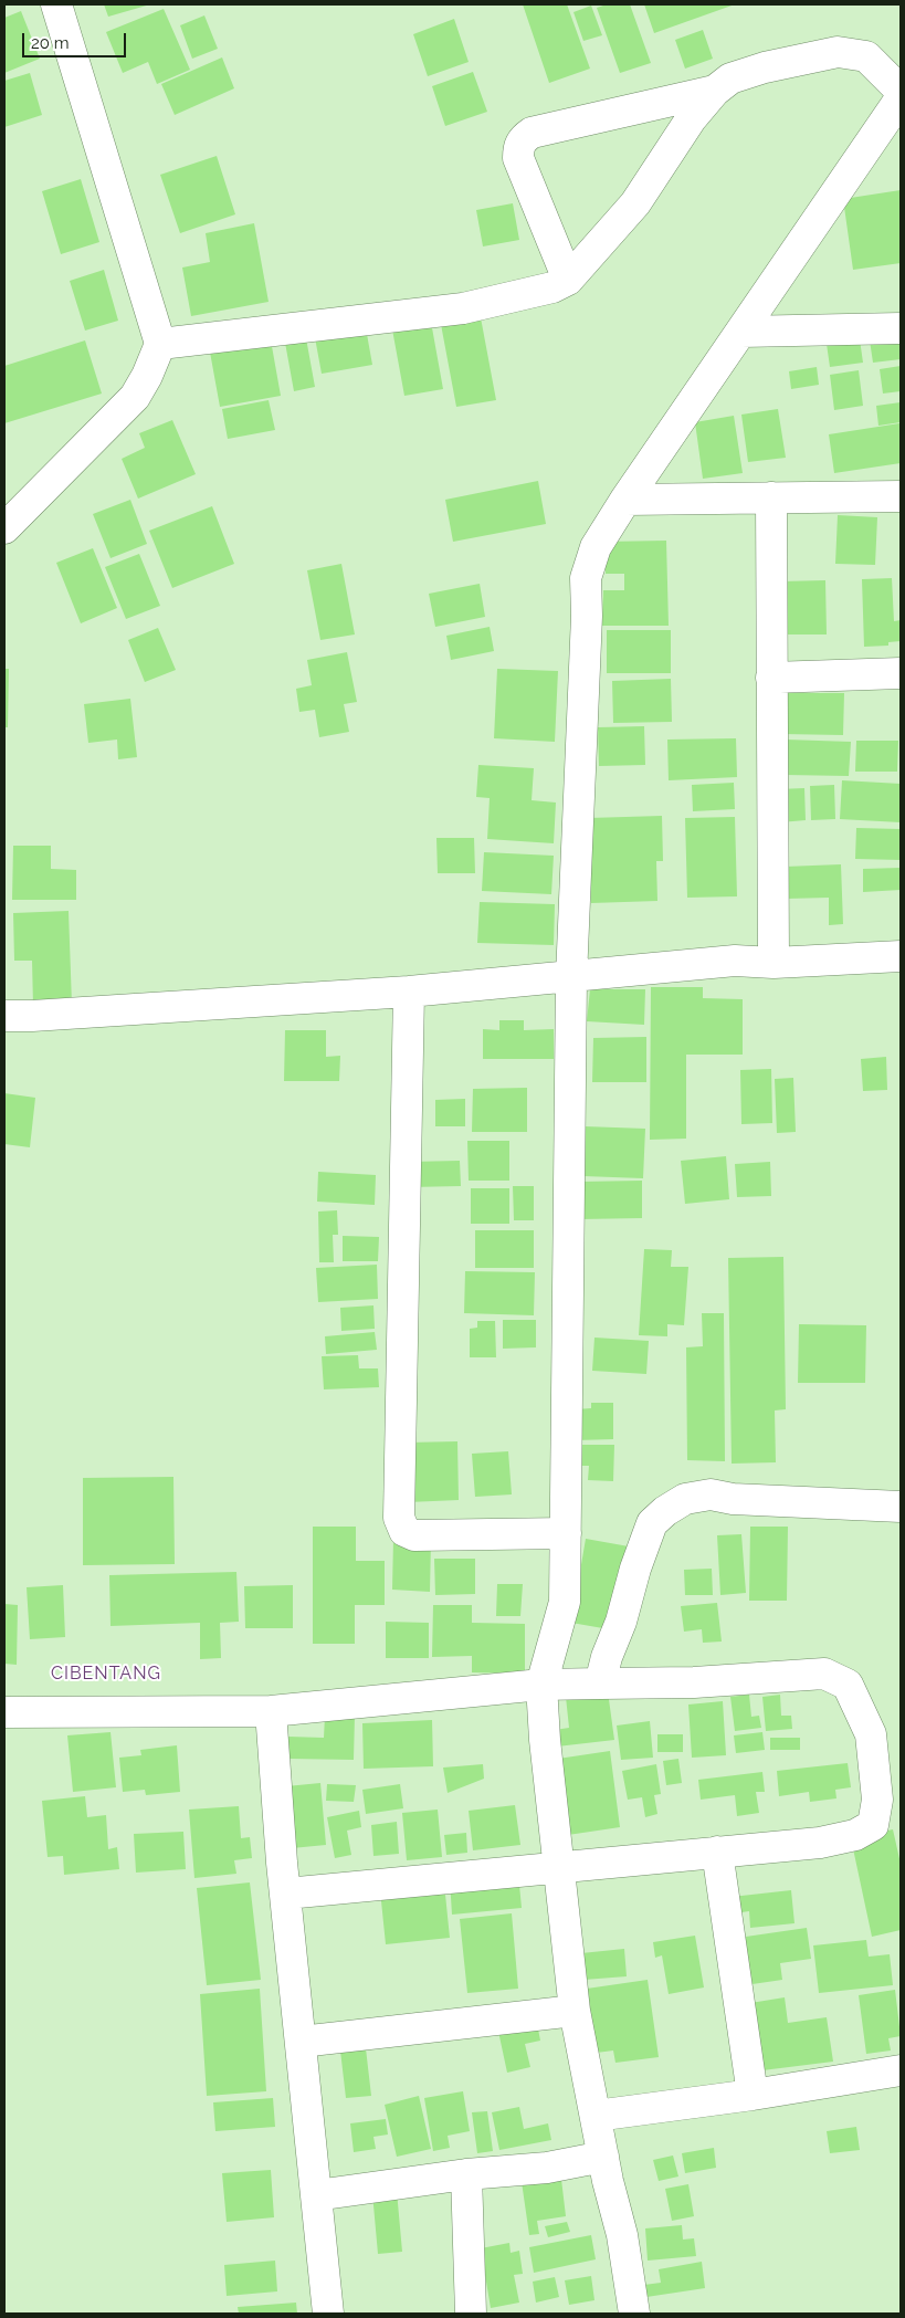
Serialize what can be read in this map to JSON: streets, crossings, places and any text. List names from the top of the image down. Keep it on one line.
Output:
{"districts":["CIBENTANG"],"scale_bar":"20 m"}
